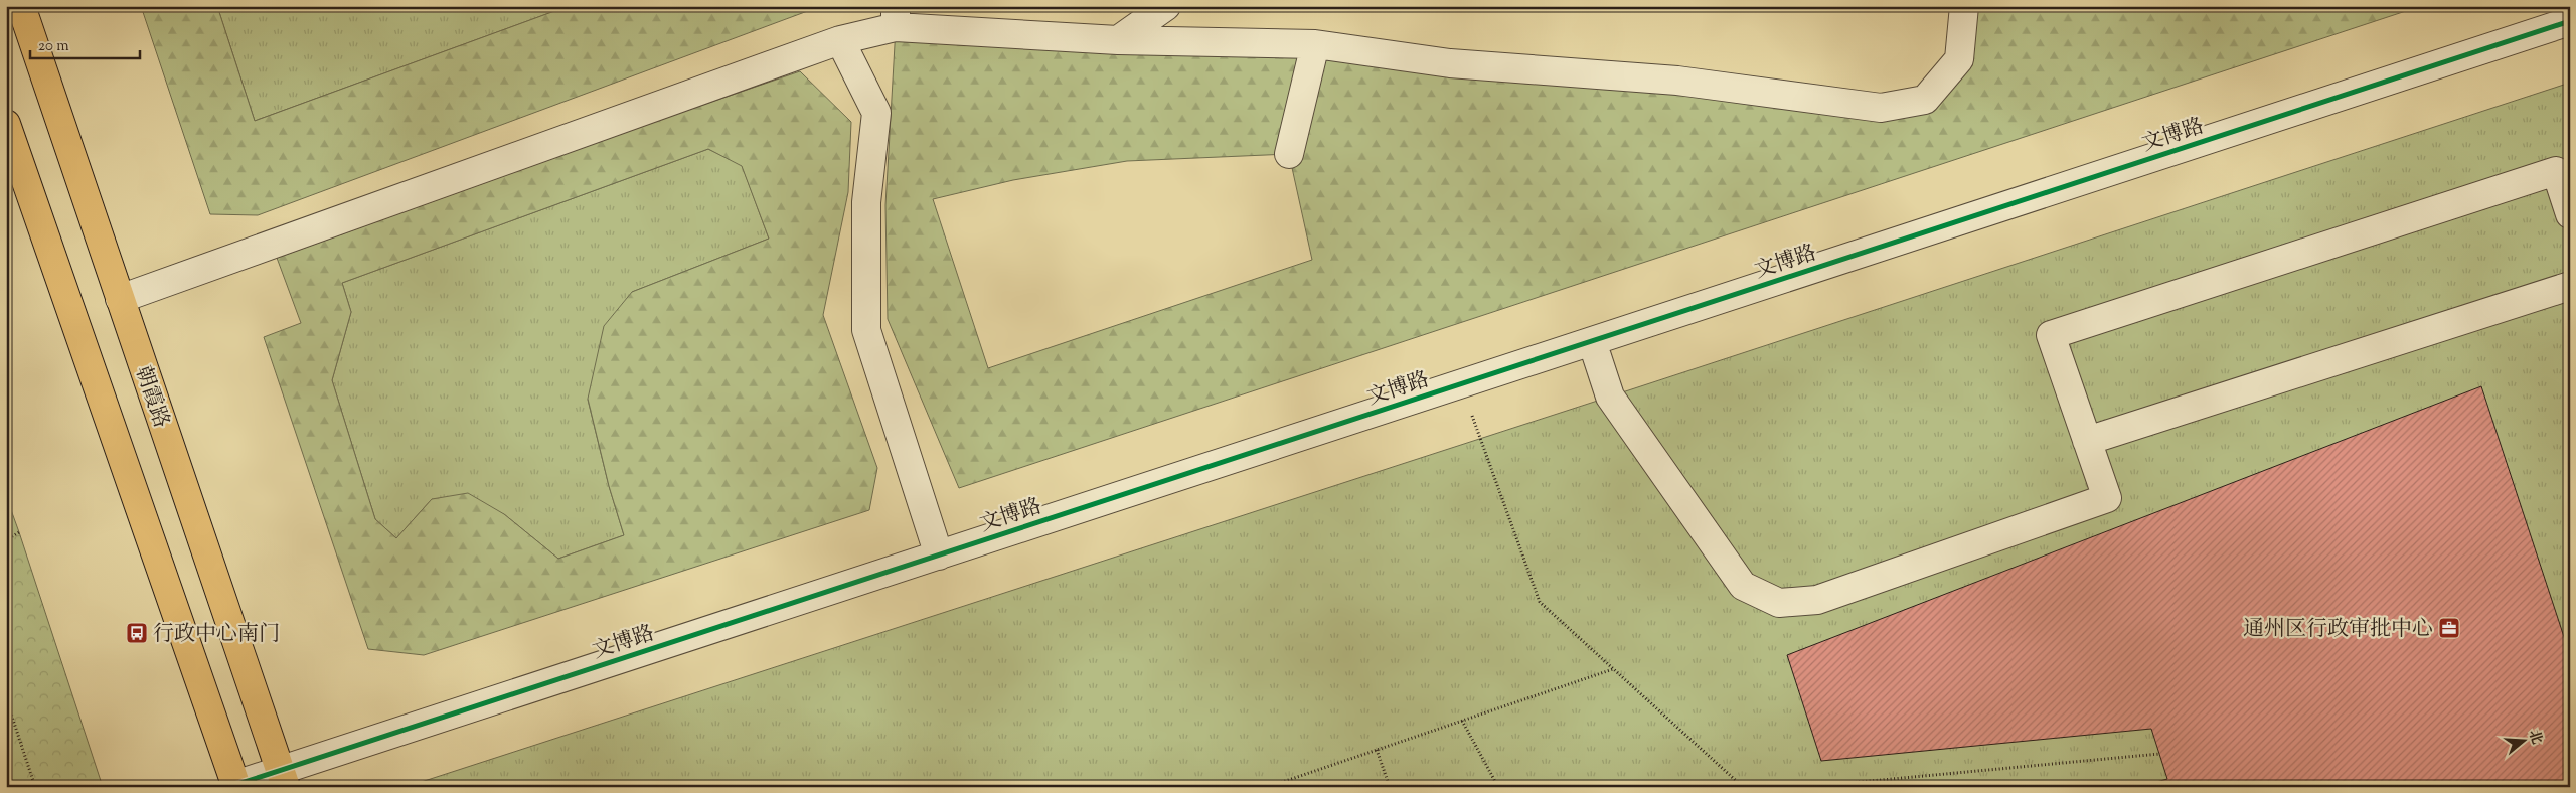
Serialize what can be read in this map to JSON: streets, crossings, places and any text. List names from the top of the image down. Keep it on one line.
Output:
{"streets":{"main road":["朝霞路"],"street":["文博路"]},"crossings":[["文博路","朝霞路"]],"places":{"office":["通州区行政审批中心"],"bus stop":["行政中心南门"]},"scale_bar":"20 m","north":"right"}
